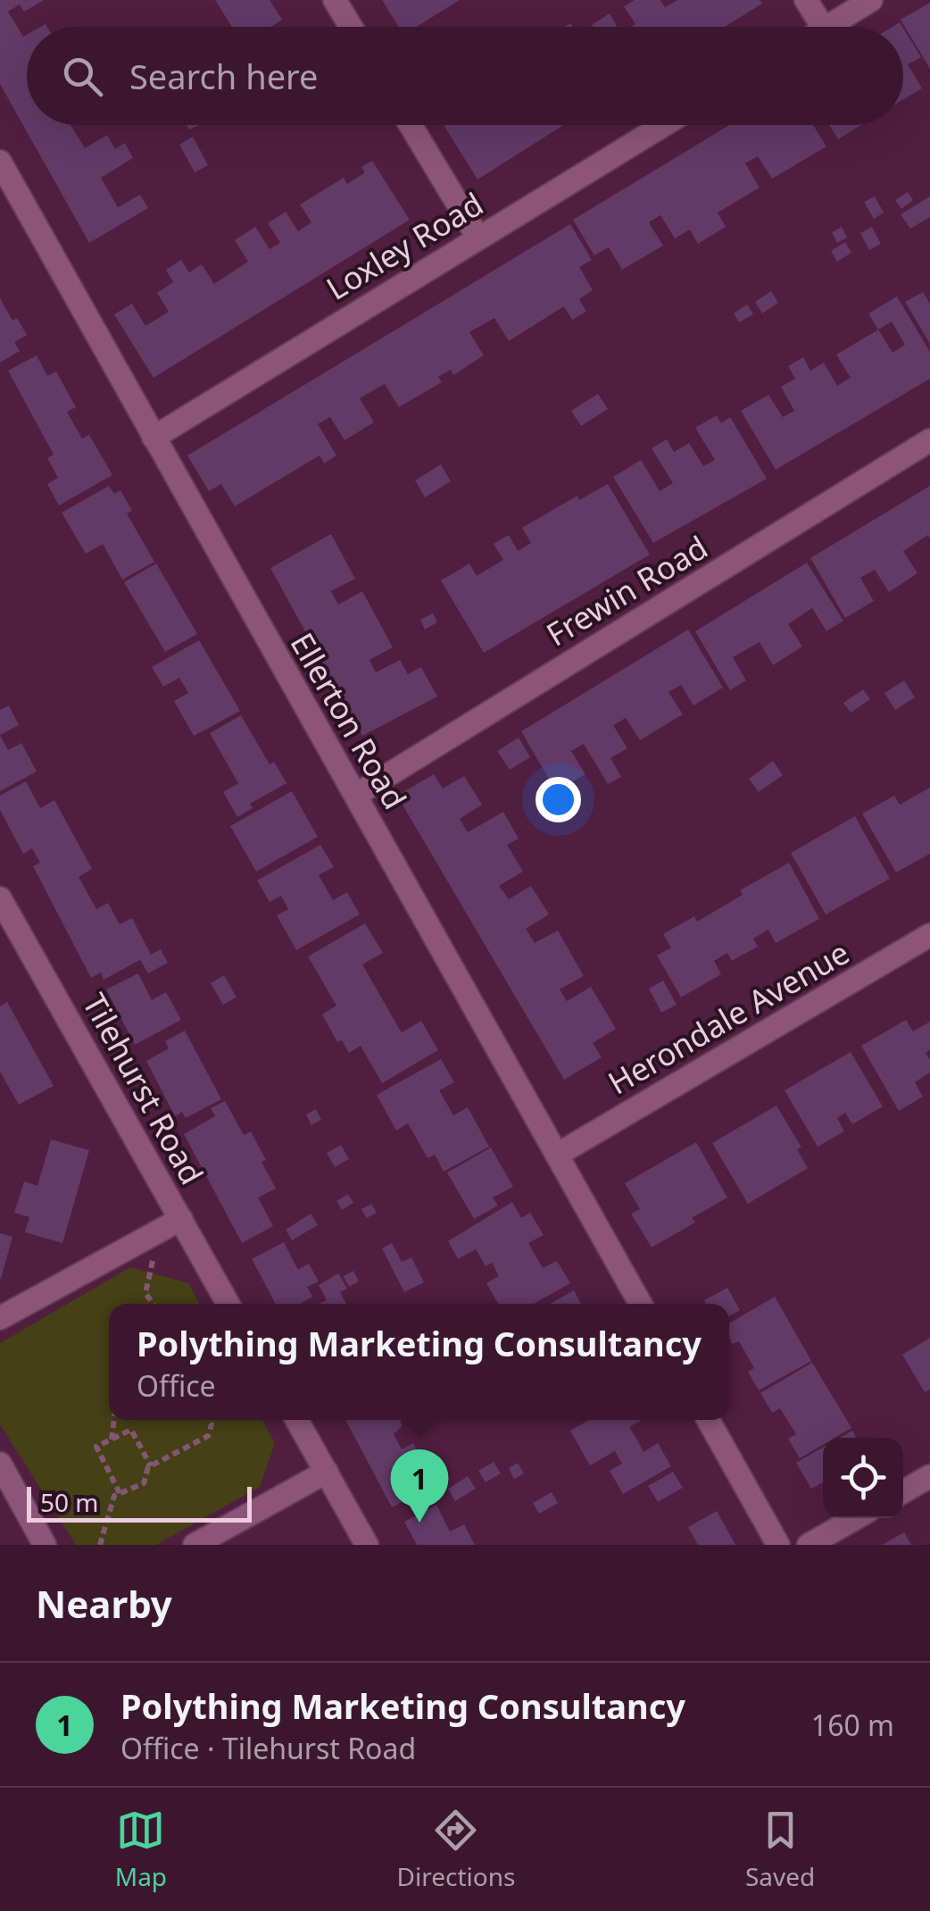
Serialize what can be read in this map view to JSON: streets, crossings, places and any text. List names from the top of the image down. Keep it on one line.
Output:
{"streets":{"street":["Loxley Road","Frewin Road","Ellerton Road","Herondale Avenue","Tilehurst Road"]},"crossings":[["Loxley Road","Ellerton Road"],["Frewin Road","Ellerton Road"],["Ellerton Road","Herondale Avenue"]],"scale_bar":"50 m","page":{"search":"Search here","popup":["Polything Marketing Consultancy","Office"],"pins":"1","scale":"50 m","heading":"Nearby","list":[{"mark":"1","name":"Polything Marketing Consultancy","note":"Office · Tilehurst Road","value":"160 m"}],"nav":["Map","Directions","Saved"]}}
